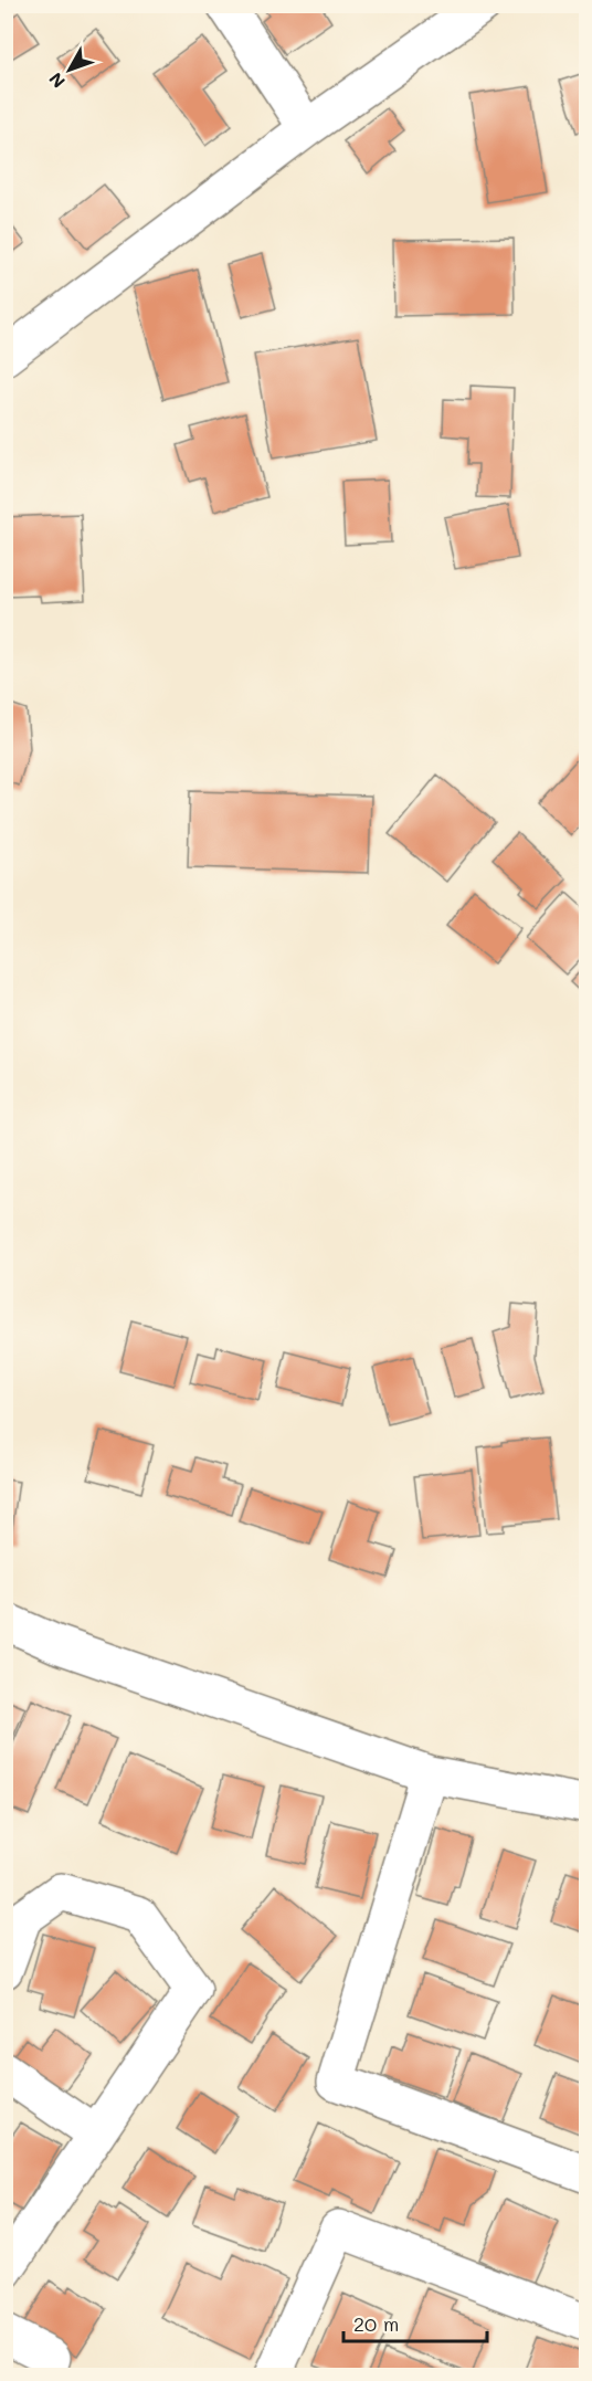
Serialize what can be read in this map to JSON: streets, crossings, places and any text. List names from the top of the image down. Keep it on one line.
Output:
{"scale_bar":"20 m","north":"bottom left"}
